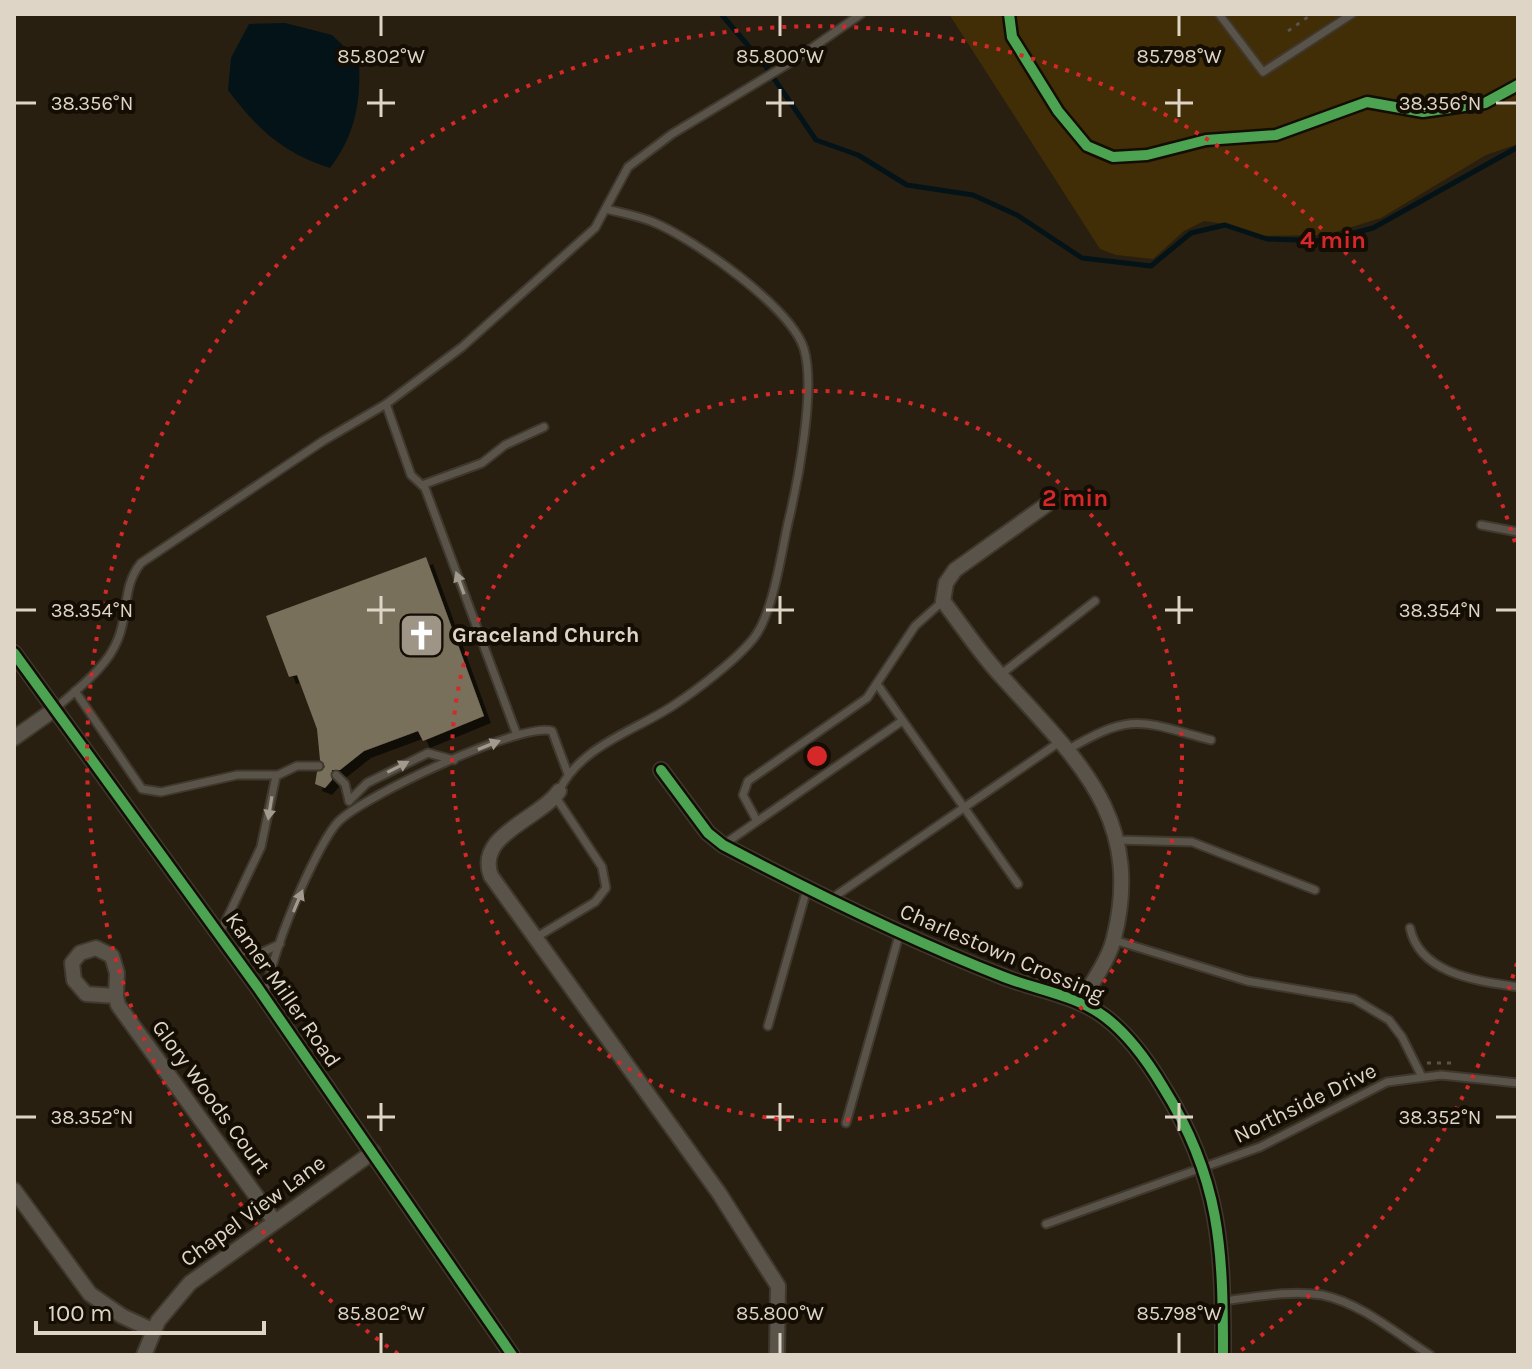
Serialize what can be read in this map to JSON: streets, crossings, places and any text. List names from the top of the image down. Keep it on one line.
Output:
{"streets":{"street":["Charlestown Crossing","Kamer Miller Road","Glory Woods Court","Chapel View Lane"],"lane":["Northside Drive"]},"crossings":[["Charlestown Crossing","Northside Drive"],["Kamer Miller Road","Chapel View Lane"],["Glory Woods Court","Chapel View Lane"]],"places":{"church":["Graceland Church"]},"scale_bar":"100 m","coordinates":["85.802°W","85.800°W","85.798°W","38.356°N","38.354°N","38.352°N"],"rings":["4 min","2 min"]}
